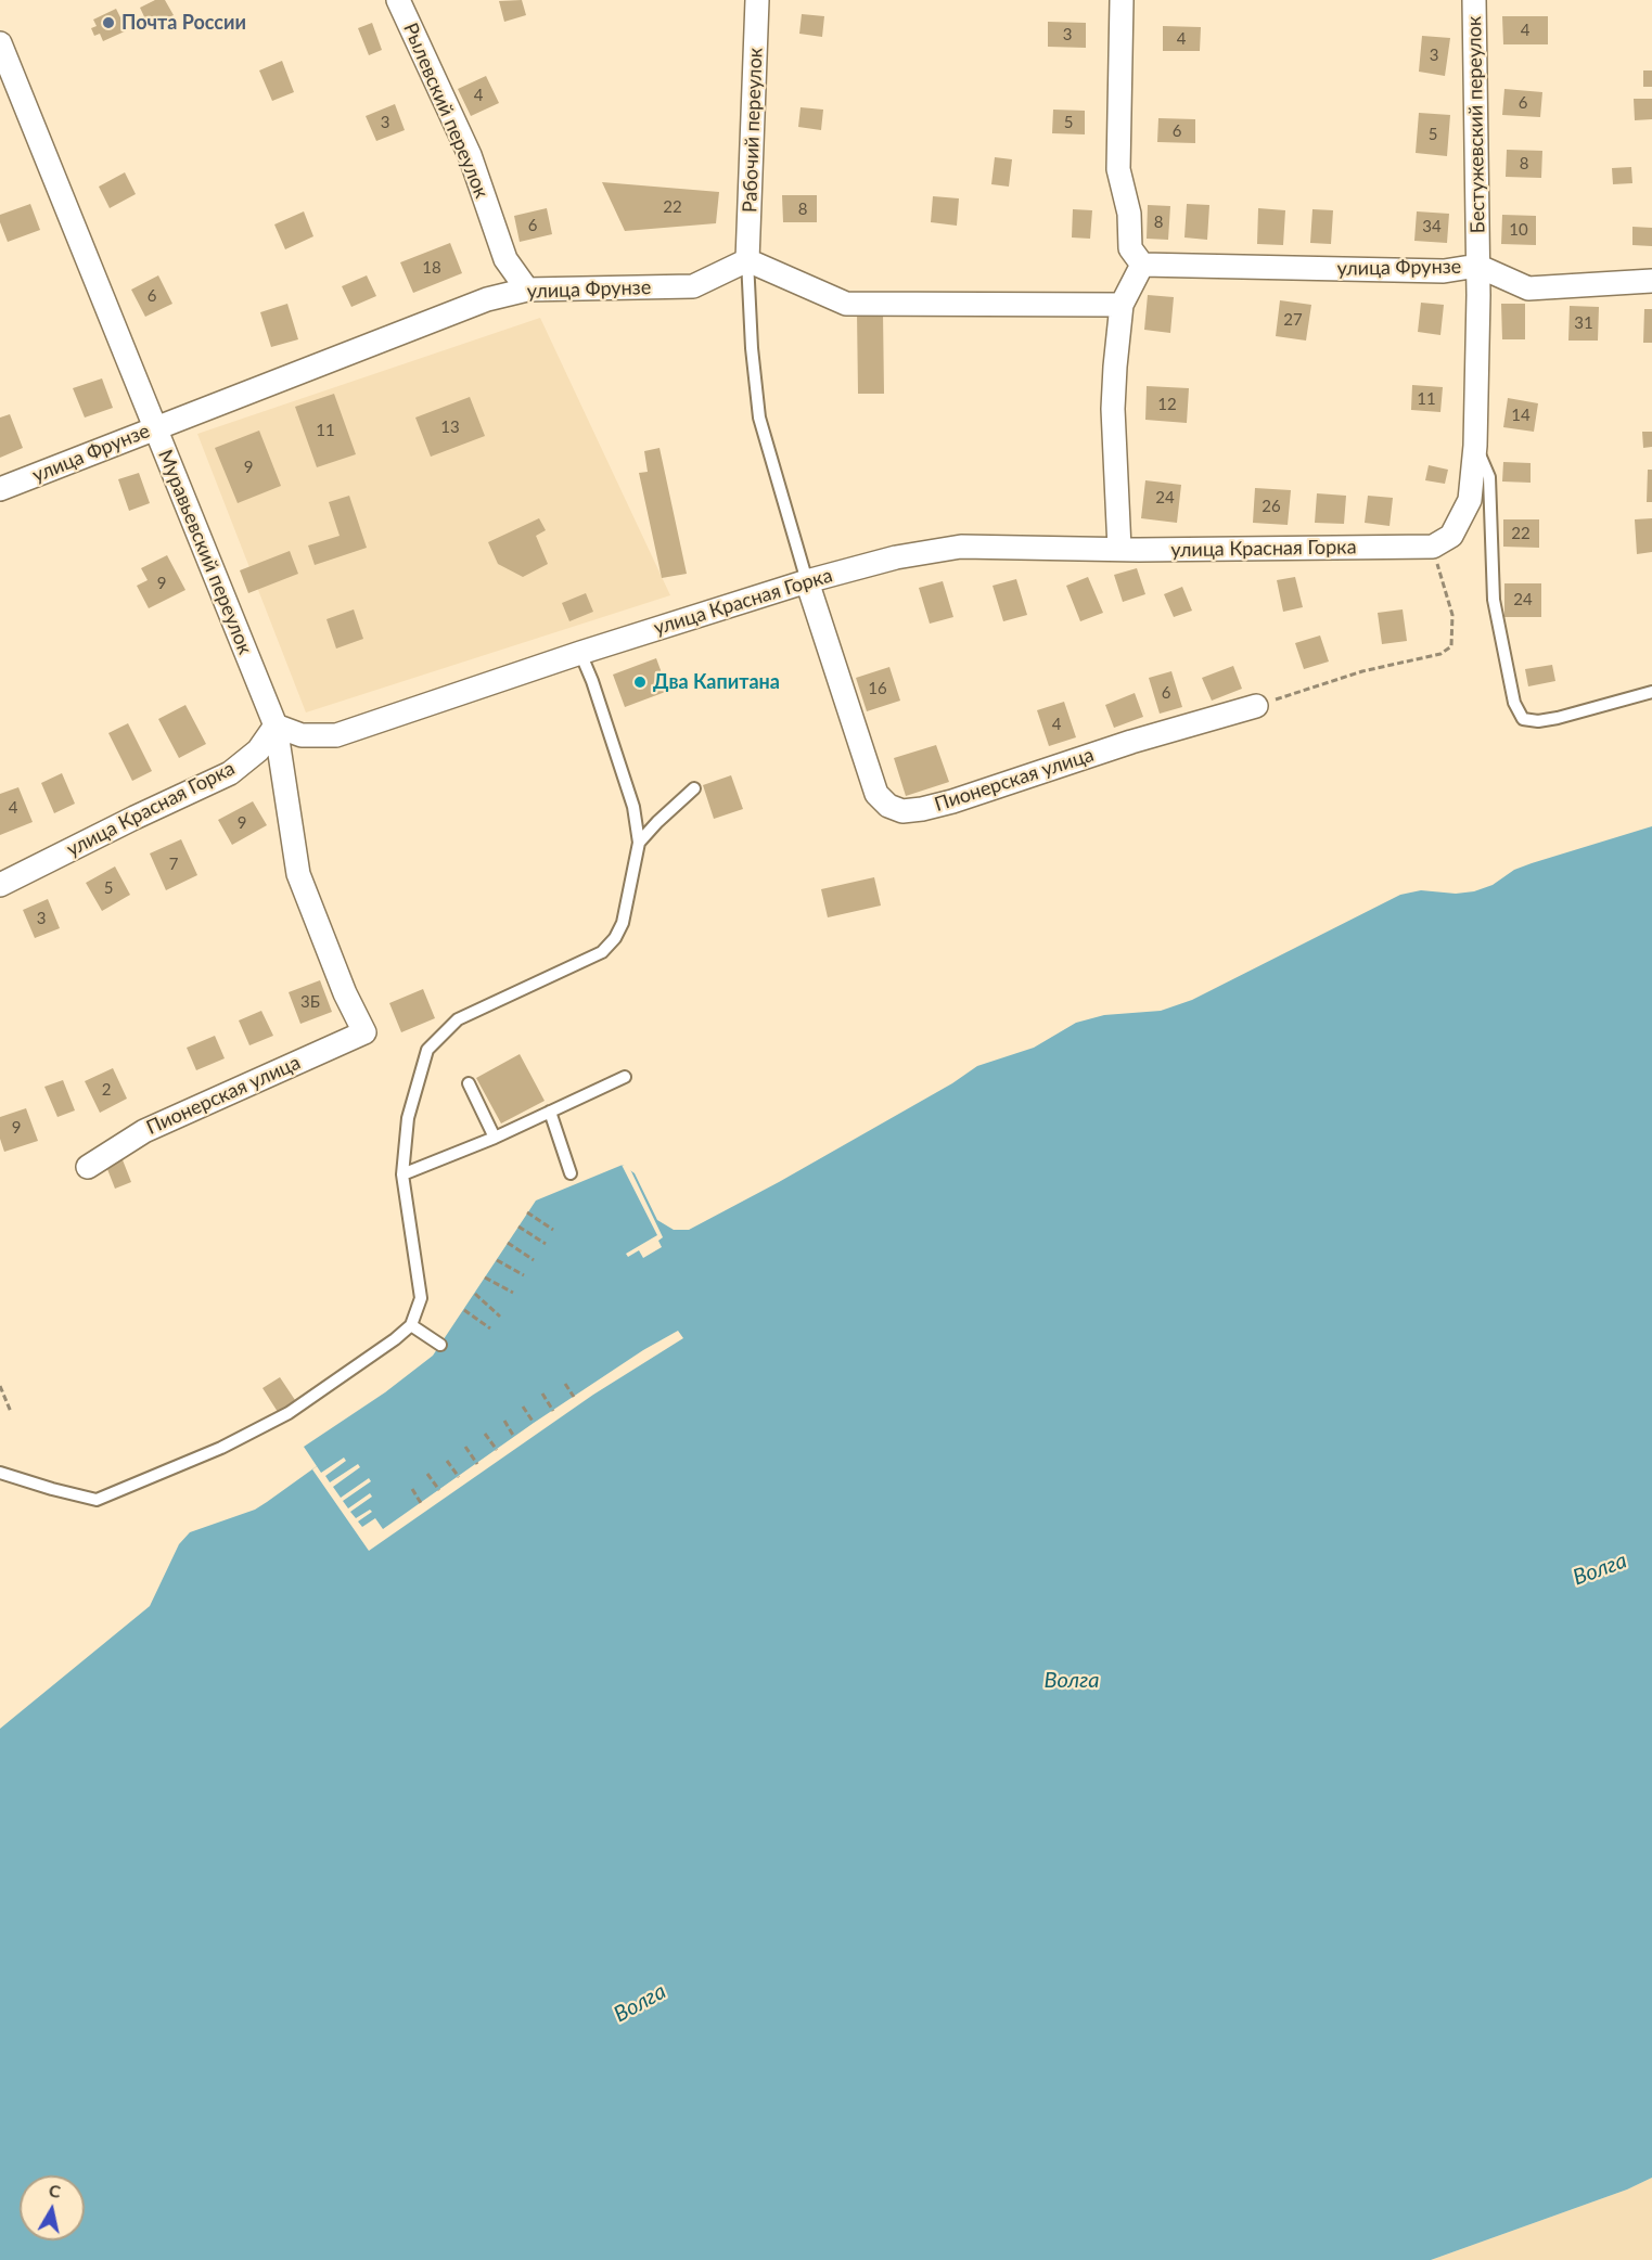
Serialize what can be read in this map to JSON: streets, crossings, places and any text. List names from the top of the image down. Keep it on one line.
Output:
{"streets":{"street":["Рылевский переулок","Бестужевский переулок","Рабочий переулок","улица Фрунзе","улица Красная Горка","Муравьевский переулок","Пионерская улица"]},"crossings":[["Рылевский переулок","улица Фрунзе"],["Бестужевский переулок","улица Фрунзе"],["Рабочий переулок","улица Фрунзе"],["улица Фрунзе","Муравьевский переулок"],["улица Красная Горка","Муравьевский переулок"],["улица Красная Горка","Пионерская улица"],["Муравьевский переулок","Пионерская улица"]],"water":["Волга"],"places":["Почта России","Два Капитана"],"house_numbers":["4","3","4","3","4","6","3","5","6","5","8","22","8","8","6","34","10","18","6","27","31","11","12","14","13","11","9","24","26","22","9","24","16","6","4","4","9","7","5","3","3Б","2","9"],"north":"top"}
